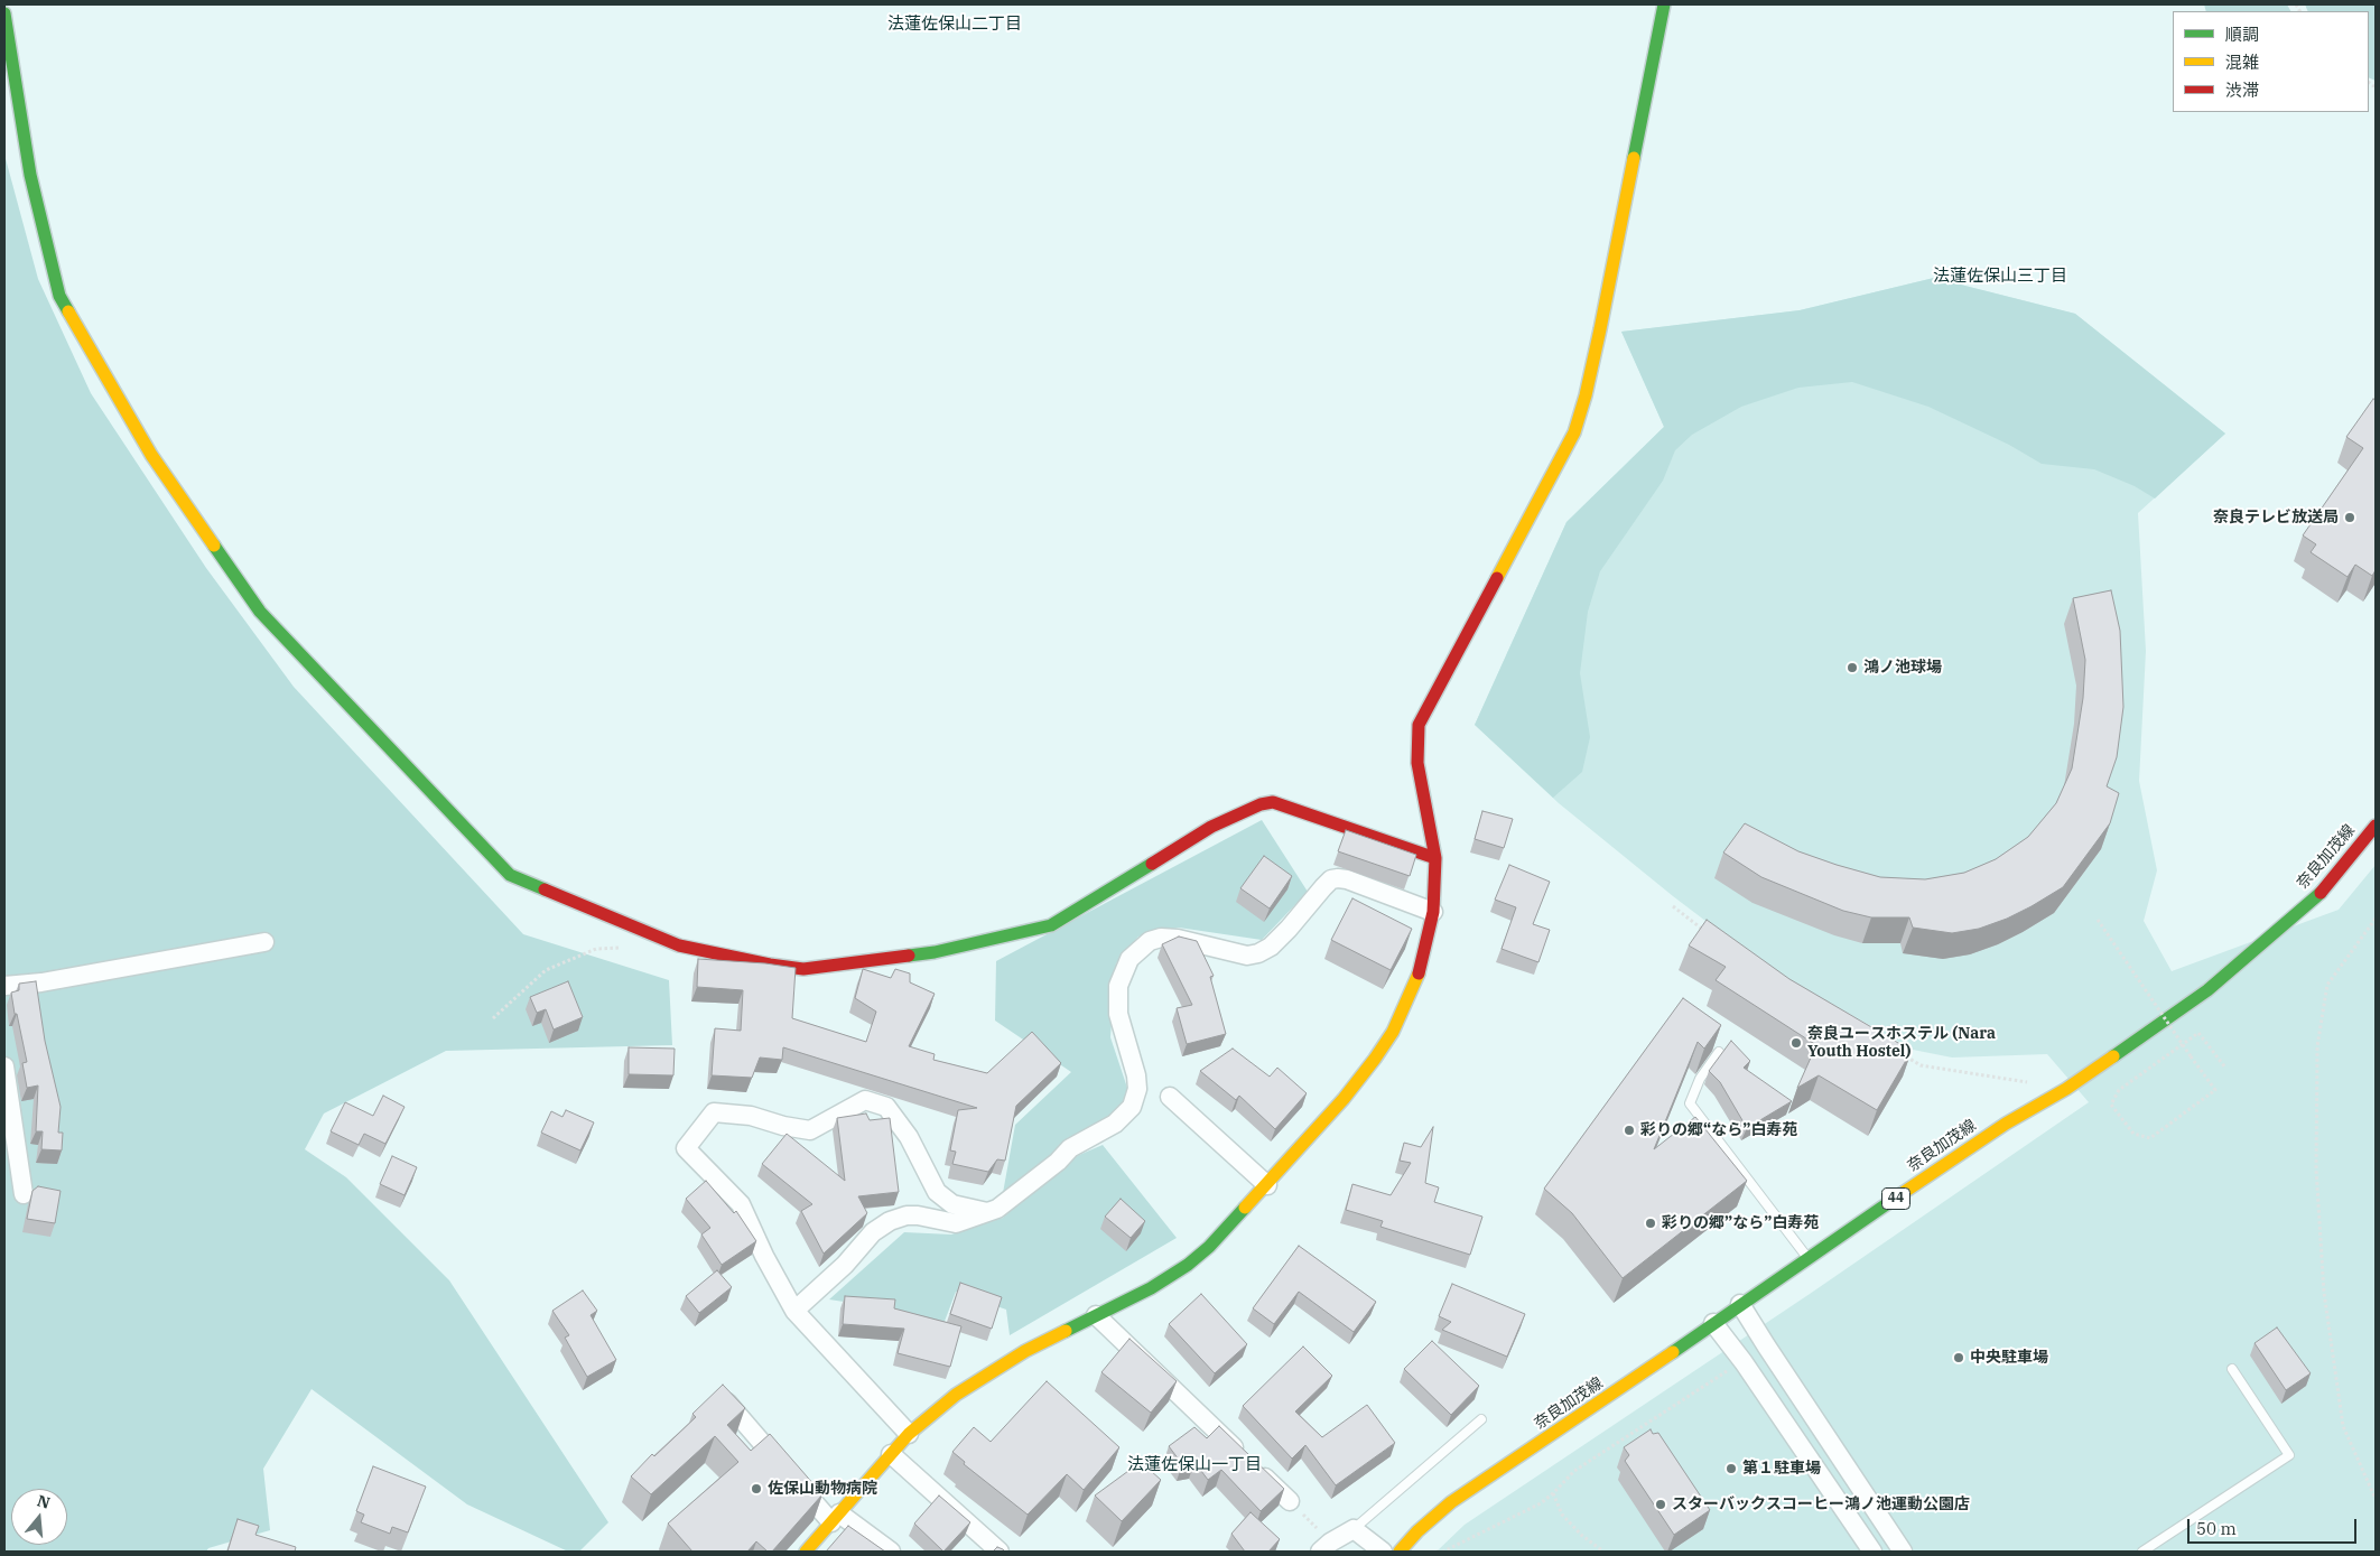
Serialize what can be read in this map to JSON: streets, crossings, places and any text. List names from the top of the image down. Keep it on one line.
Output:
{"streets":{"street":["奈良加茂線","44"]},"districts":["法蓮佐保山二丁目","法蓮佐保山三丁目","法蓮佐保山一丁目"],"places":["奈良テレビ放送局","鴻ノ池球場","奈良ユースホステル (Nara Youth Hostel)","彩りの郷“なら”白寿苑","彩りの郷”なら”白寿苑","中央駐車場","第１駐車場","佐保山動物病院","スターバックスコーヒー鴻ノ池運動公園店"],"legend":["順調","混雑","渋滞"],"scale_bar":"50 m","north":"top"}
